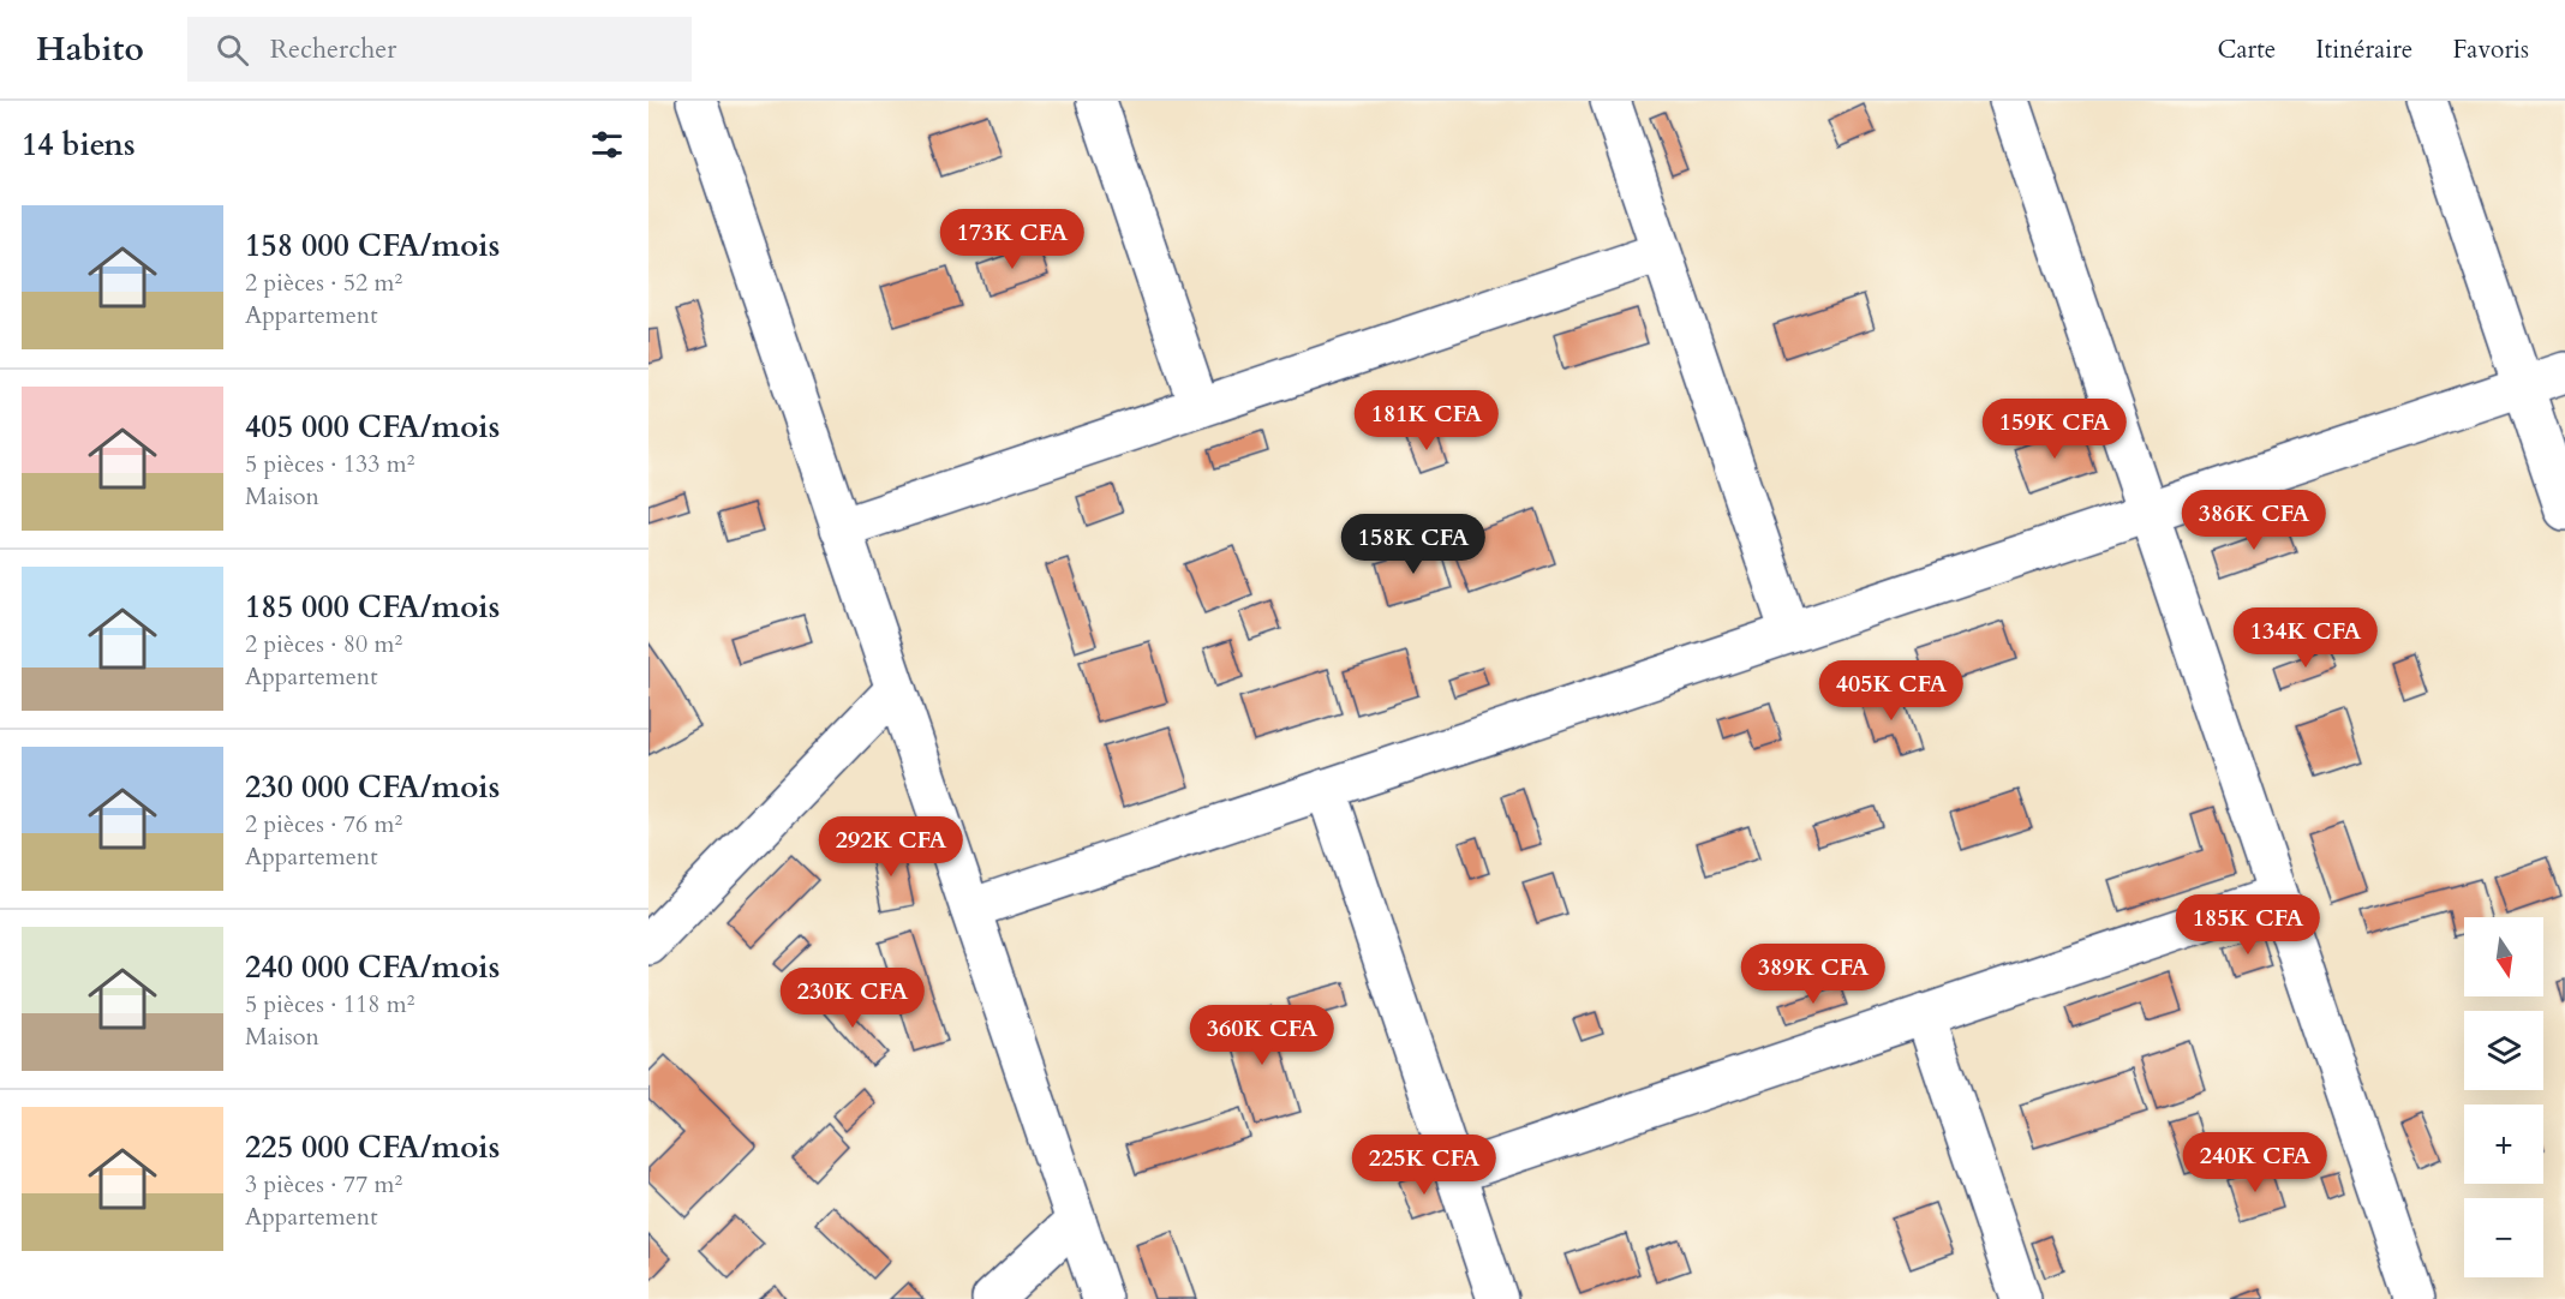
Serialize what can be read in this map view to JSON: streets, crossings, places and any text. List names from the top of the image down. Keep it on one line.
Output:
{"north":"bottom","page":{"header":"Habito","search":"Rechercher","nav":["Carte","Itinéraire","Favoris"],"heading":"14 biens","list":[{"name":"158 000 CFA/mois","note":"2 pièces · 52 m² · Appartement"},{"name":"405 000 CFA/mois","note":"5 pièces · 133 m² · Maison"},{"name":"185 000 CFA/mois","note":"2 pièces · 80 m² · Appartement"},{"name":"230 000 CFA/mois","note":"2 pièces · 76 m² · Appartement"},{"name":"240 000 CFA/mois","note":"5 pièces · 118 m² · Maison"},{"name":"225 000 CFA/mois","note":"3 pièces · 77 m² · Appartement"}],"price":["173K CFA","181K CFA","159K CFA","386K CFA","158K CFA","134K CFA","405K CFA","292K CFA","185K CFA","389K CFA","230K CFA","360K CFA","240K CFA","225K CFA"],"map_buttons":["+","−"]}}
